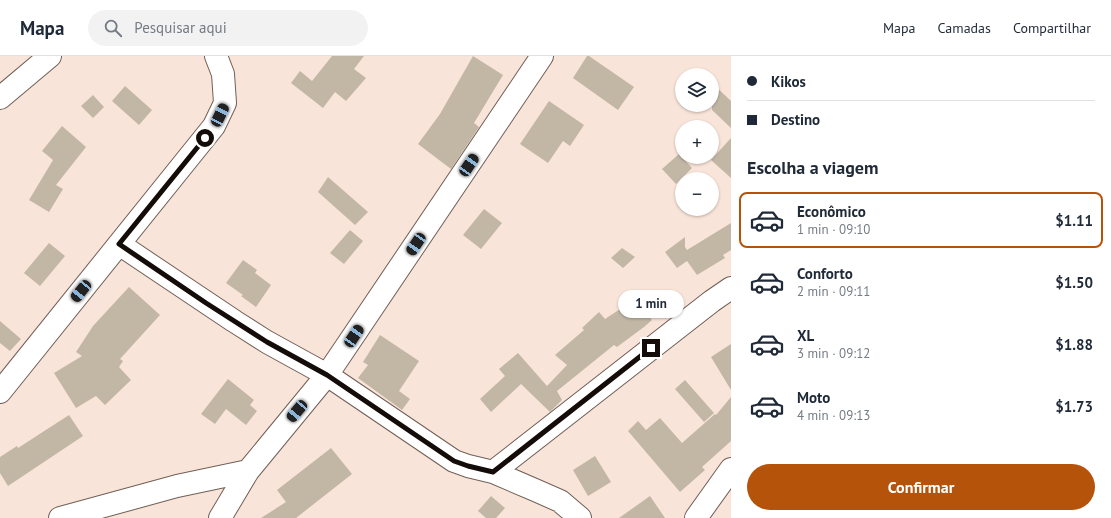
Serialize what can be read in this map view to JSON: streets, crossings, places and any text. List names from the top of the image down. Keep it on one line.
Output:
{"page":{"header":"Mapa","search":"Pesquisar aqui","nav":["Mapa","Camadas","Compartilhar"],"banner":["Kikos","Destino"],"map_buttons":["+","−"],"heading":"Escolha a viagem","list":[{"name":"Econômico","note":"1 min · 09:10","value":"$1.11"},{"name":"Conforto","note":"2 min · 09:11","value":"$1.50"},{"name":"XL","note":"3 min · 09:12","value":"$1.88"},{"name":"Moto","note":"4 min · 09:13","value":"$1.73"}],"bubble":"1 min","buttons":"Confirmar"}}
